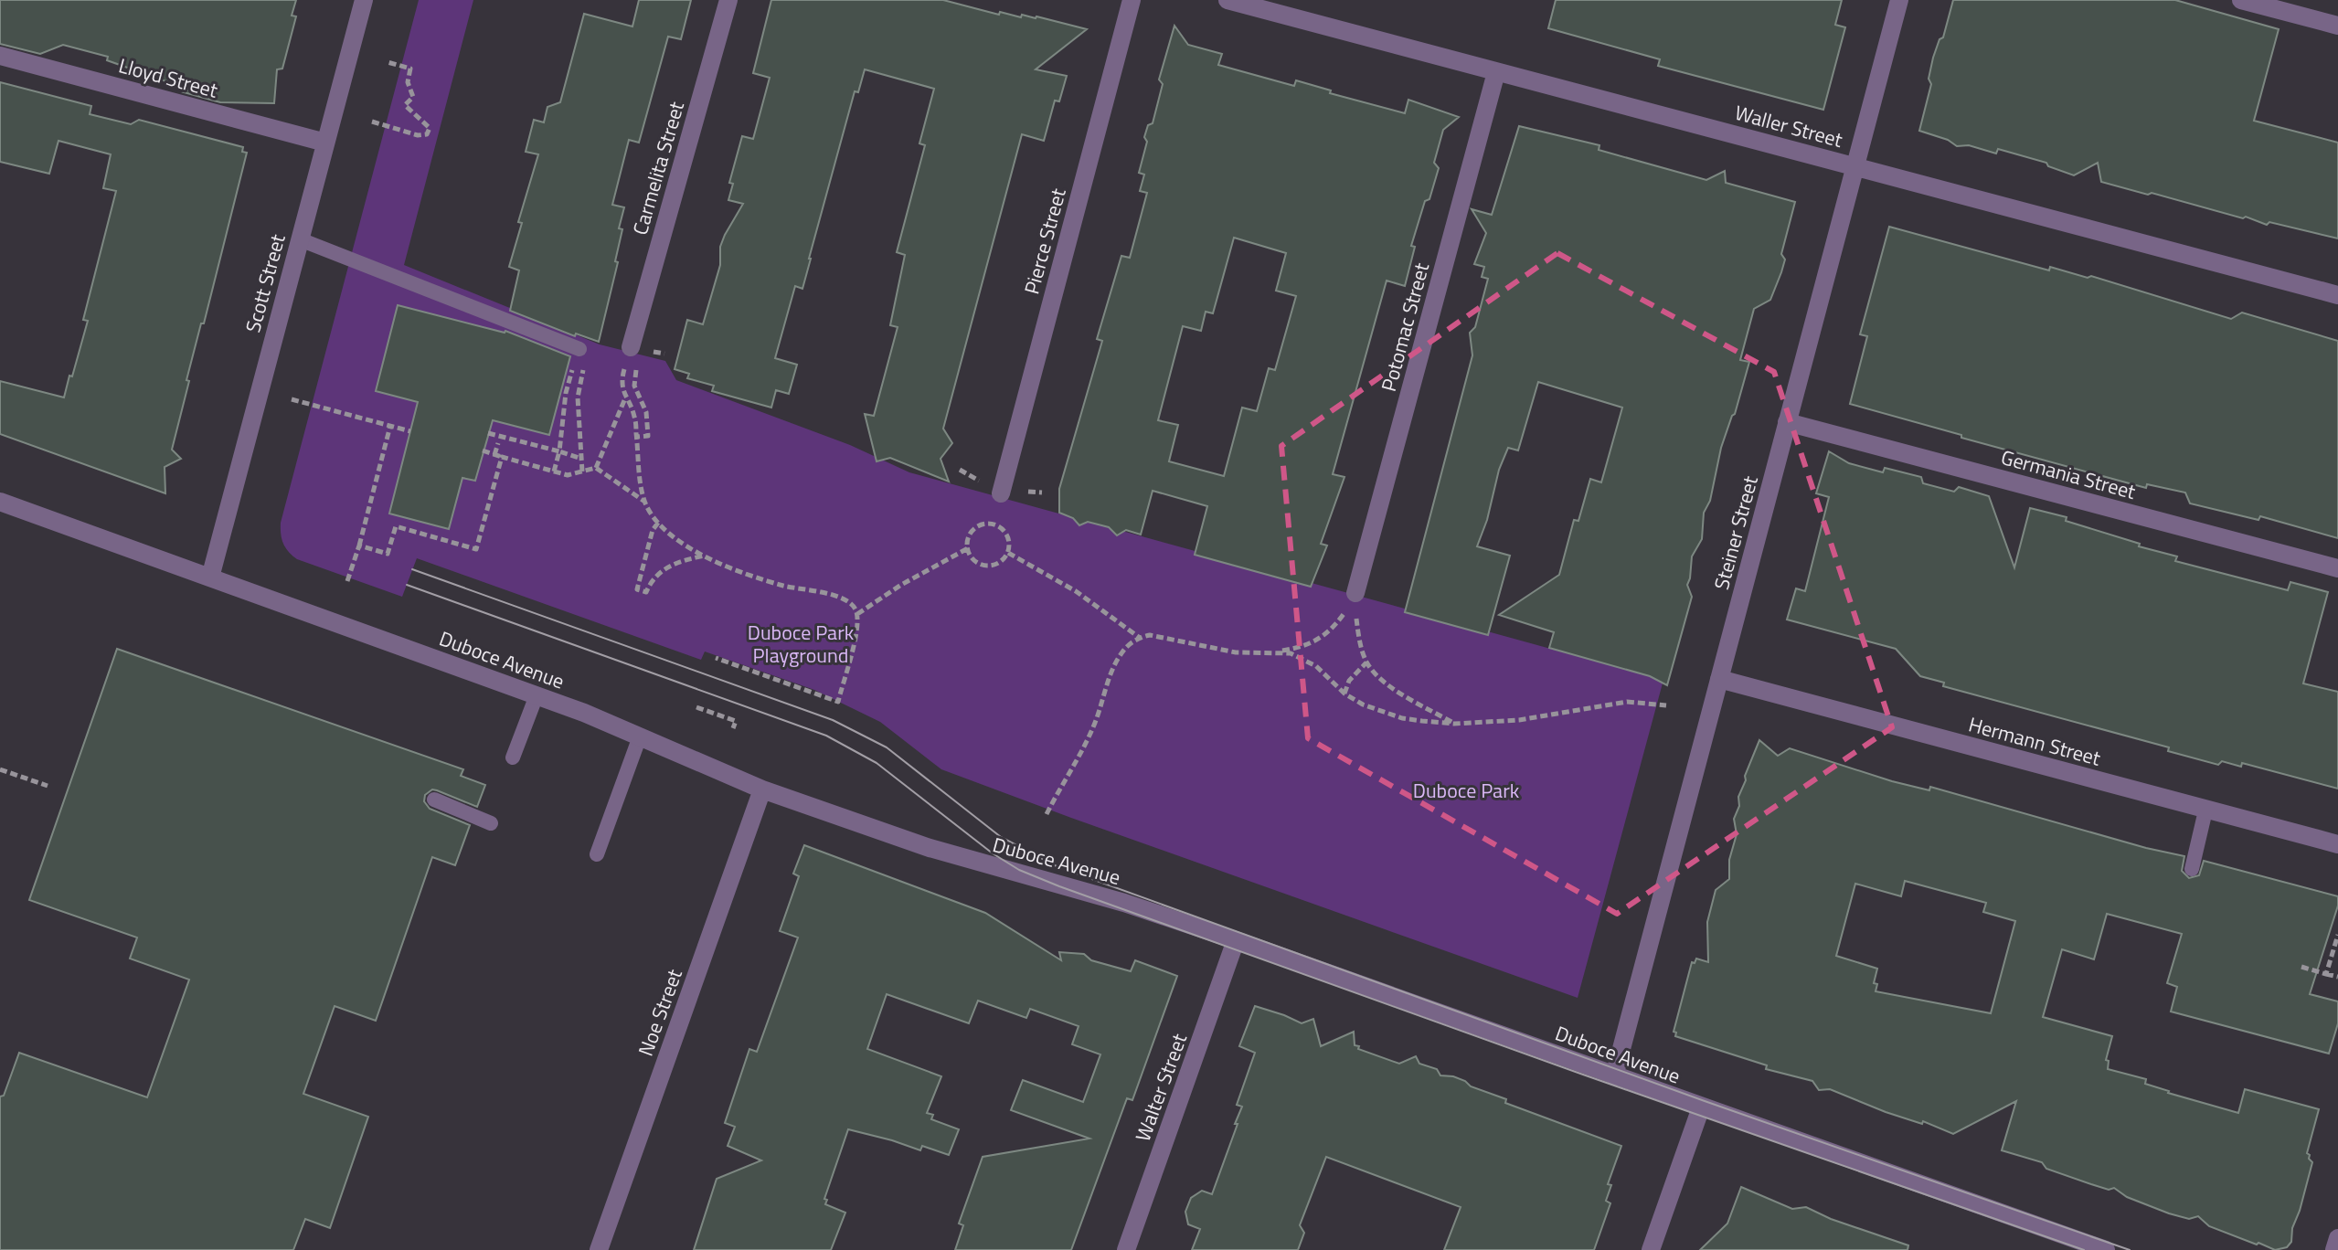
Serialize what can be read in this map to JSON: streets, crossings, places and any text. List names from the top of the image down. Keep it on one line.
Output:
{"streets":{"street":["Lloyd Street","Waller Street","Carmelita Street","Pierce Street","Scott Street","Potomac Street","Germania Street","Steiner Street","Duboce Avenue","Hermann Street","Noe Street","Walter Street"]},"crossings":[["Lloyd Street","Scott Street"],["Waller Street","Potomac Street"],["Waller Street","Steiner Street"],["Scott Street","Duboce Avenue"],["Germania Street","Steiner Street"],["Steiner Street","Duboce Avenue"],["Steiner Street","Hermann Street"],["Duboce Avenue","Noe Street"],["Duboce Avenue","Walter Street"]],"parks":["Duboce Park Playground","Duboce Park"]}
